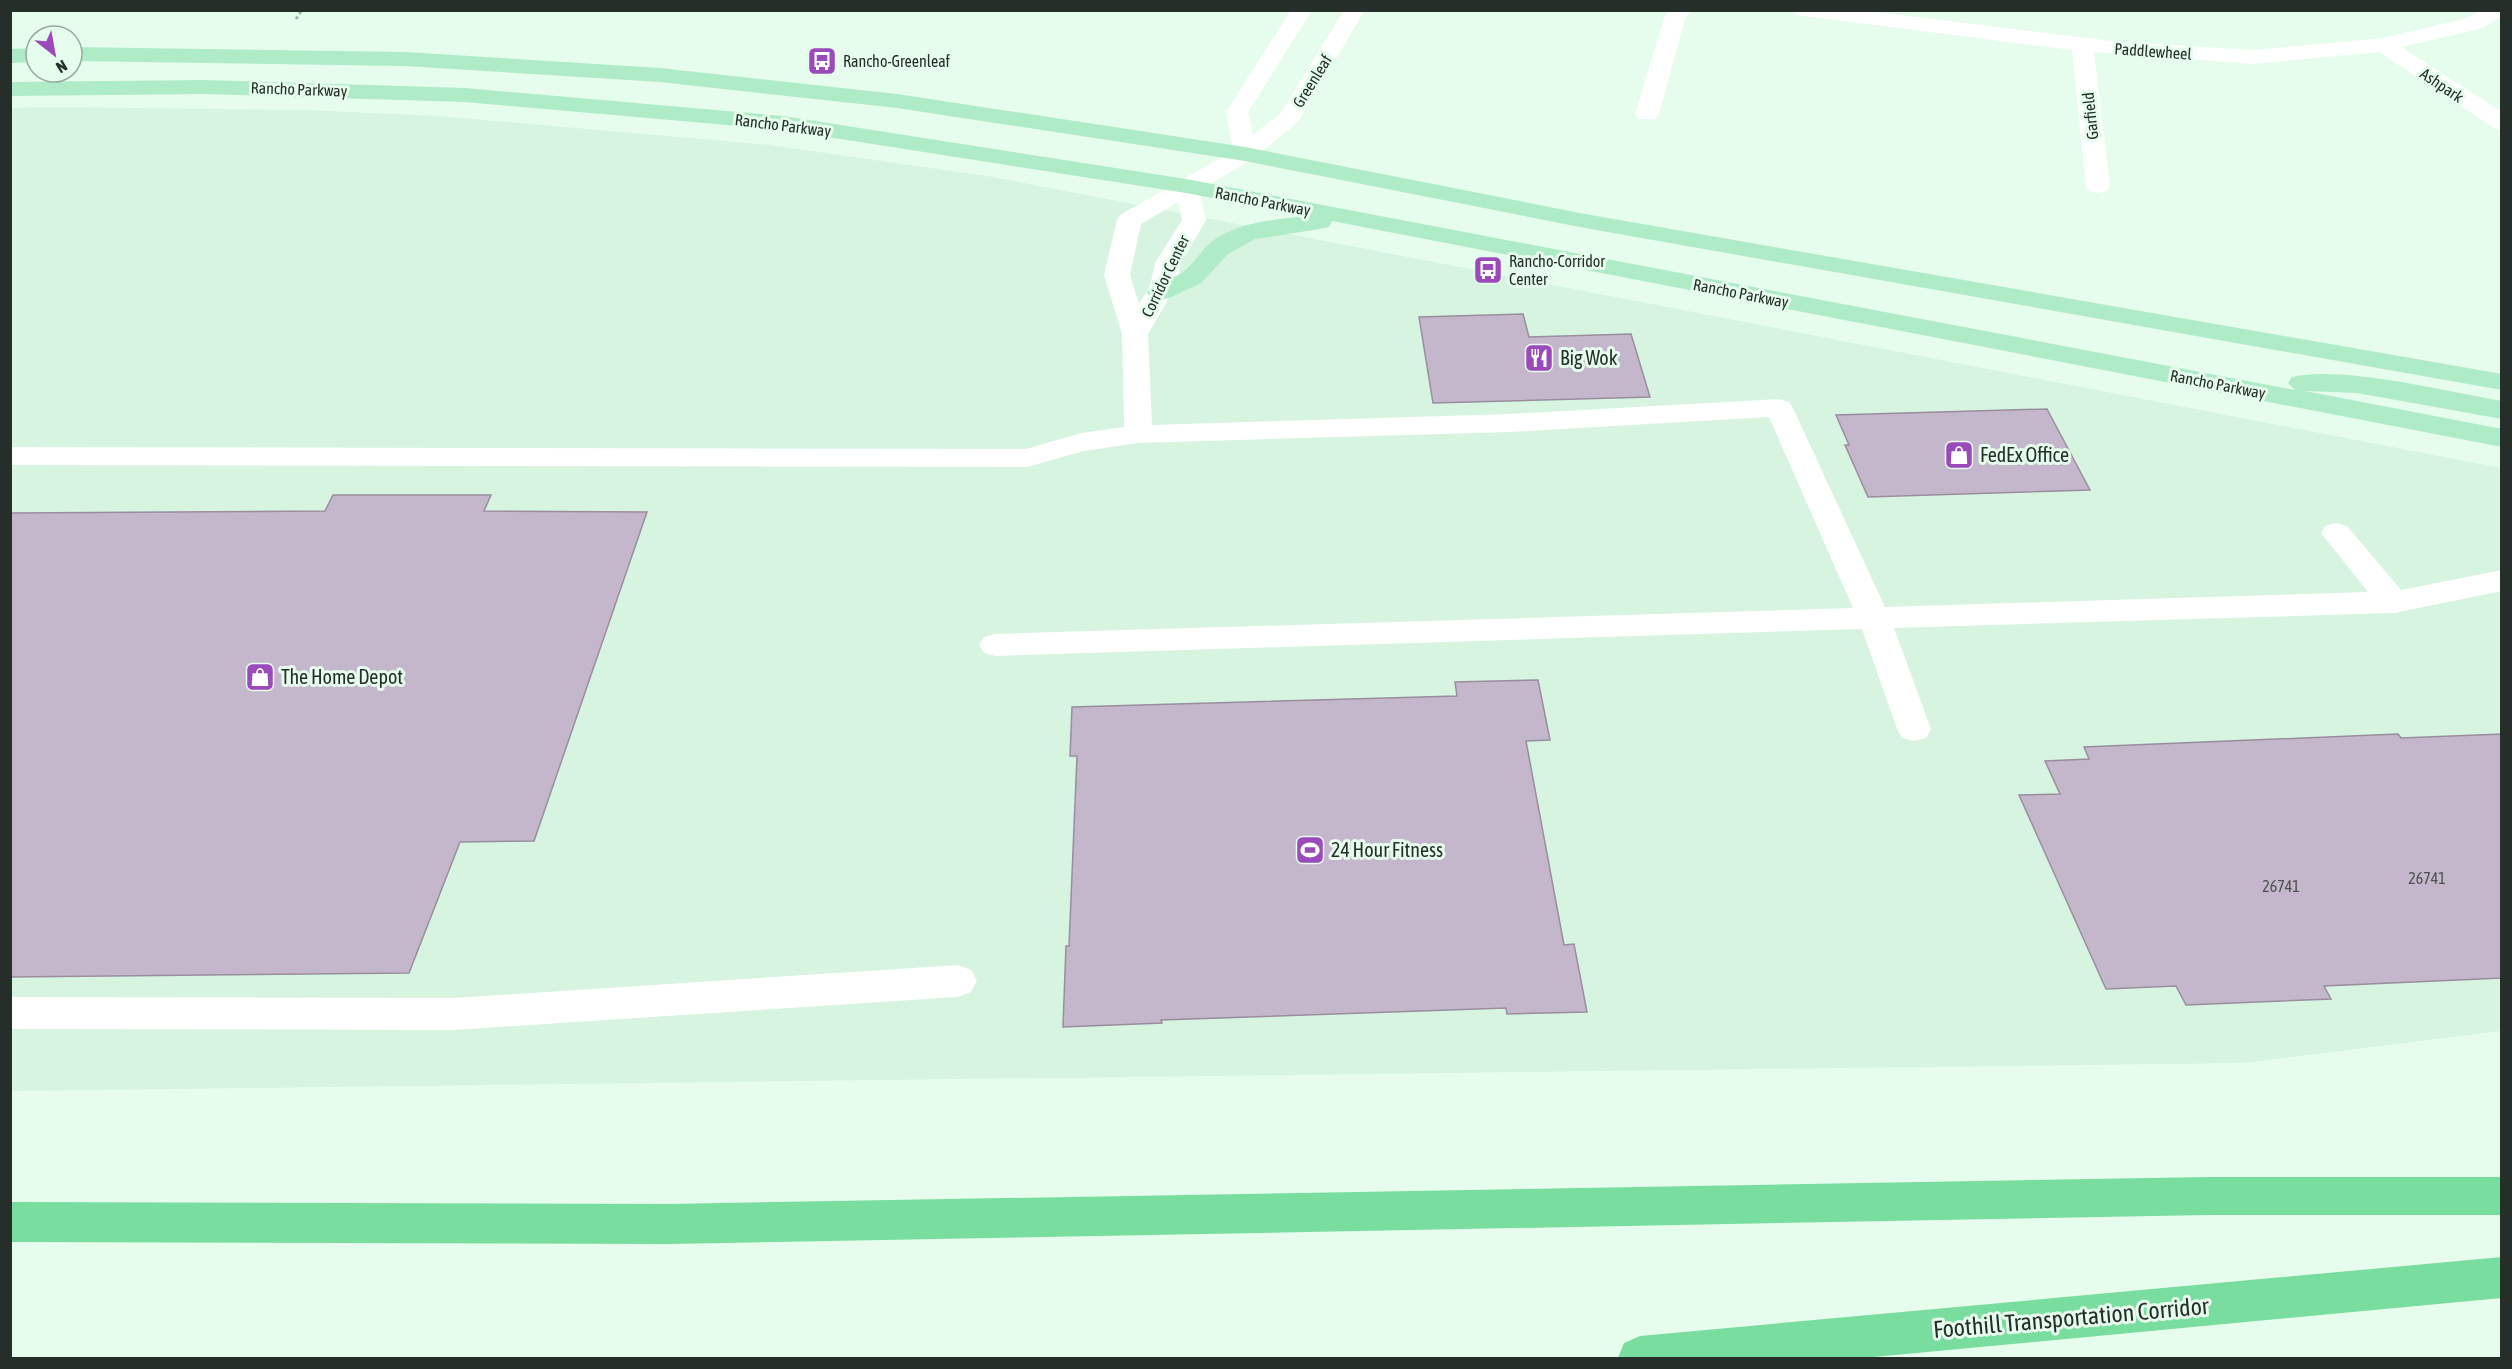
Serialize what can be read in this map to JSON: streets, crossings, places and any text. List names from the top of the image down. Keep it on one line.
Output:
{"streets":{"highway":["Foothill Transportation Corridor"],"main road":["Rancho Parkway"],"street":["Paddlewheel","Greenleaf","Ashpark","Garfield","Corridor Center"]},"crossings":[["Paddlewheel","Ashpark"],["Paddlewheel","Garfield"],["Greenleaf","Rancho Parkway"],["Greenleaf","Corridor Center"],["Rancho Parkway","Corridor Center"]],"places":{"bus stop":["Rancho-Greenleaf","Rancho-Corridor Center"],"restaurant":["Big Wok"],"shop":["FedEx Office","The Home Depot"],"sports":["24 Hour Fitness"]},"house_numbers":["26741","26741"],"north":"bottom right"}
